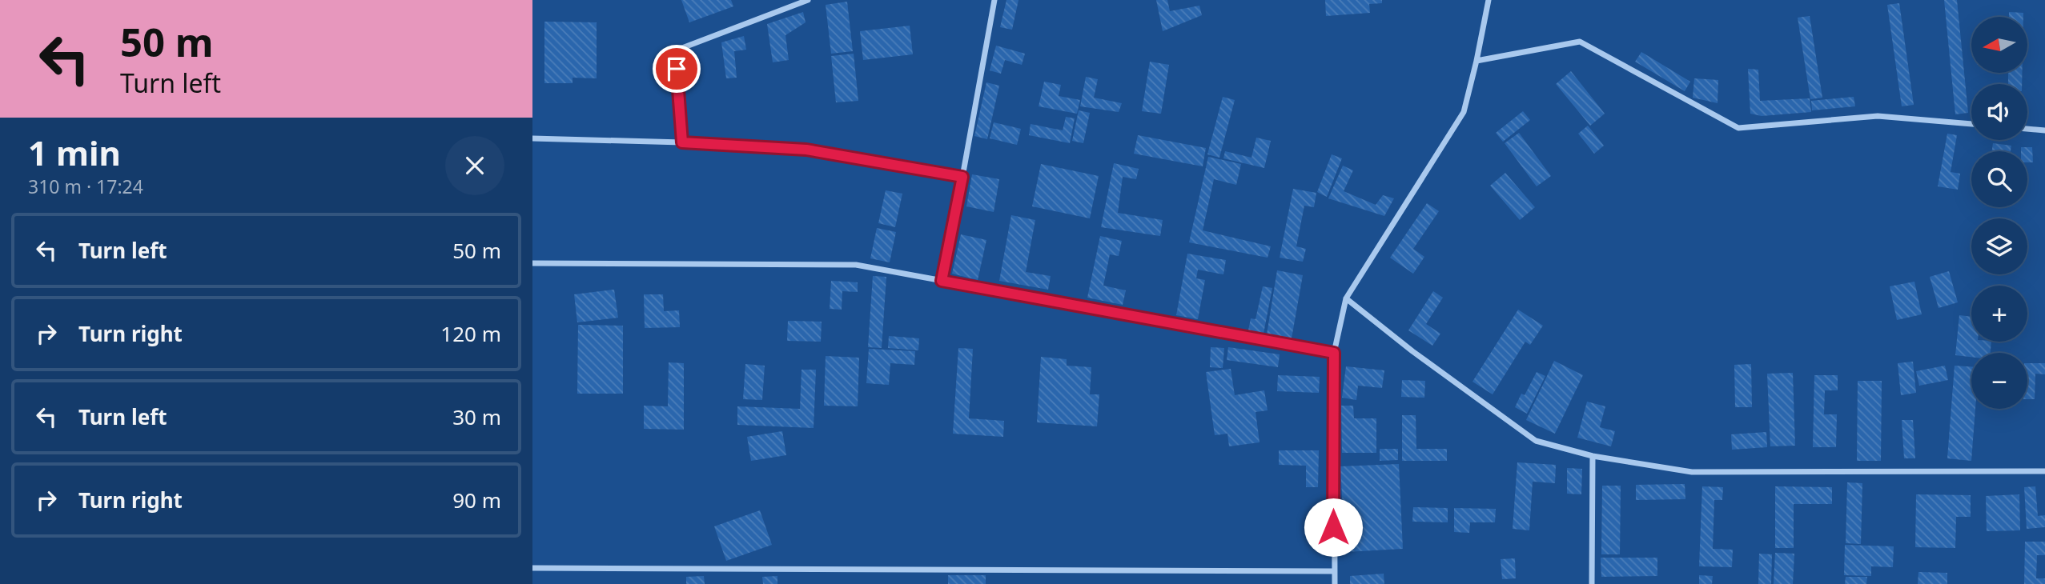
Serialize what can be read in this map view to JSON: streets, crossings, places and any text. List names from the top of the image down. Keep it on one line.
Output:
{"north":"left","page":{"turn":["50 m","Turn left"],"map_buttons":["+","−"],"heading":["1 min","310 m · 17:24"],"list":[{"name":"Turn left","value":"50 m"},{"name":"Turn right","value":"120 m"},{"name":"Turn left","value":"30 m"},{"name":"Turn right","value":"90 m"}]}}
